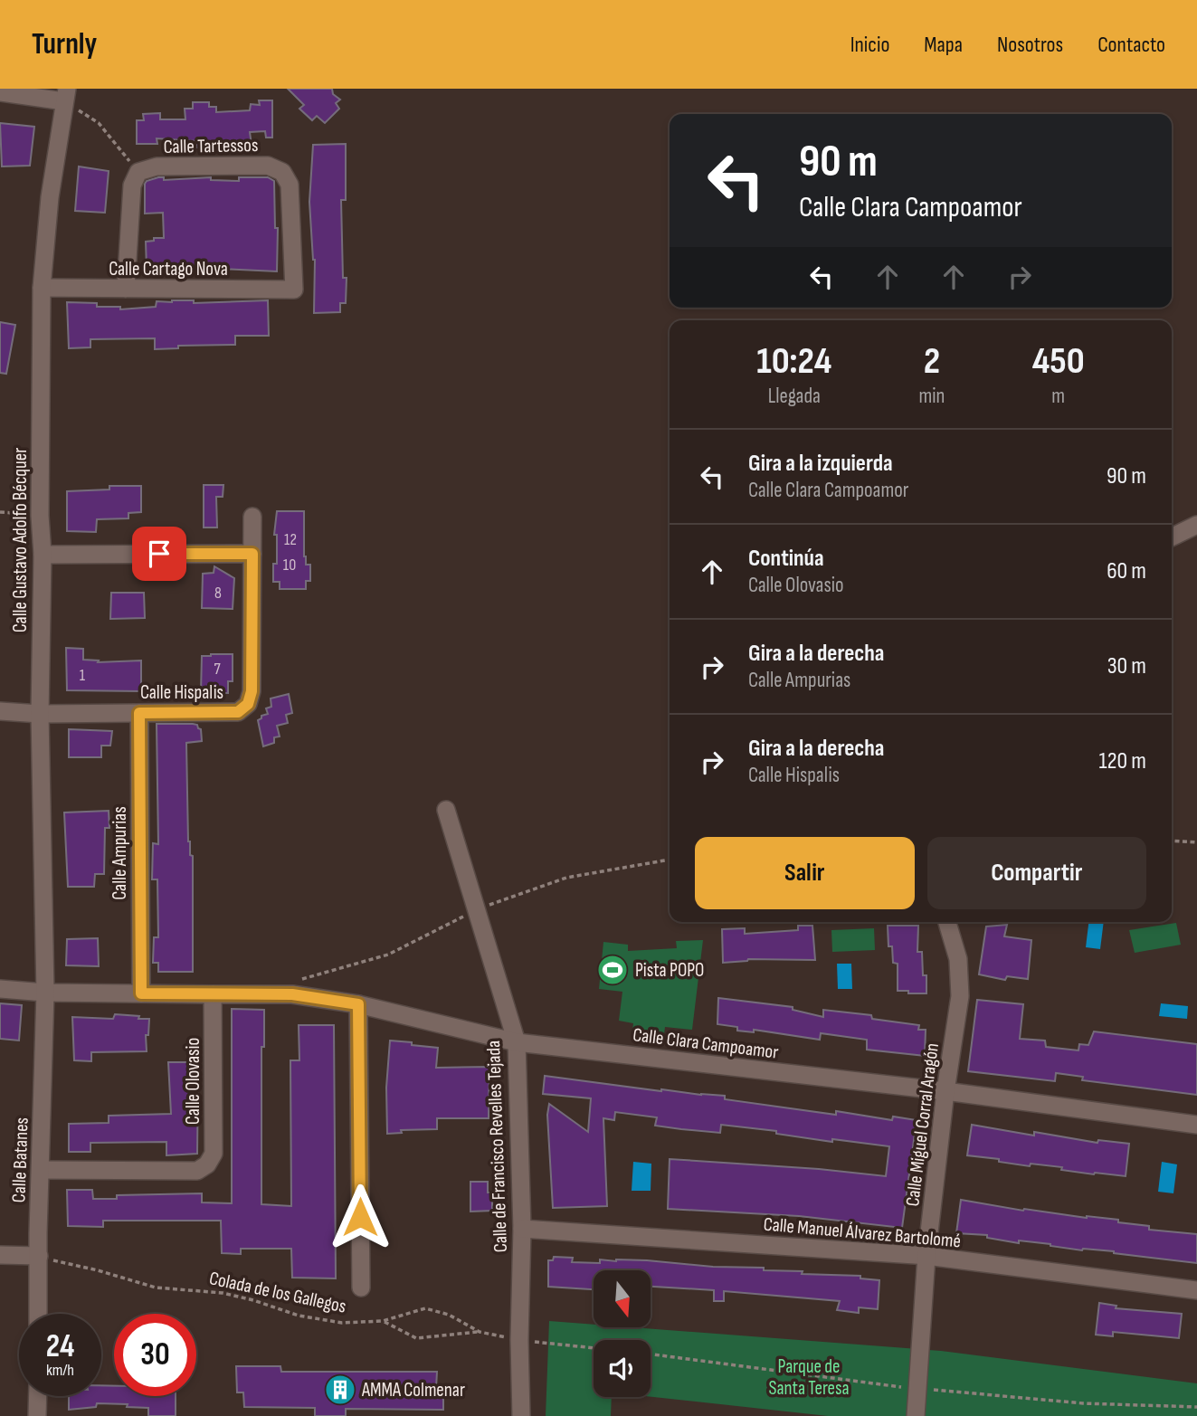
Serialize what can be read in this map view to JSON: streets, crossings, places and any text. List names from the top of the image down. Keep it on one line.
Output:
{"streets":{"street":["Calle Tartessos","Calle Cartago Nova","Calle Gustavo Adolfo Bécquer","Calle Hispalis","Calle Ampurias","Calle Clara Campoamor","Calle Olovasio","Calle Miguel Corral Aragón","Calle de Francisco Revelles Tejada","Calle Batanes","Calle Manuel Álvarez Bartolomé"],"path":["Colada de los Gallegos"]},"crossings":[["Calle Tartessos","Calle Cartago Nova"],["Calle Cartago Nova","Calle Gustavo Adolfo Bécquer"],["Calle Gustavo Adolfo Bécquer","Calle Hispalis"],["Calle Gustavo Adolfo Bécquer","Calle Batanes"],["Calle Hispalis","Calle Ampurias"],["Calle Clara Campoamor","Calle Olovasio"],["Calle Clara Campoamor","Calle Miguel Corral Aragón"],["Calle Clara Campoamor","Calle de Francisco Revelles Tejada"],["Calle Olovasio","Calle Batanes"],["Calle Miguel Corral Aragón","Calle Manuel Álvarez Bartolomé"],["Calle de Francisco Revelles Tejada","Calle Manuel Álvarez Bartolomé"],["Calle de Francisco Revelles Tejada","Colada de los Gallegos"],["Calle Batanes","Colada de los Gallegos"]],"parks":["Parque de Santa Teresa"],"places":{"sports":["Pista POPO"],"building":["AMMA Colmenar"]},"house_numbers":["12","10","8","7","1"],"north":"bottom","page":{"header":"Turnly","nav":["Inicio","Mapa","Nosotros","Contacto"],"turn":["90 m","Calle Clara Campoamor"],"eta":["10:24","Llegada","2","min","450","m"],"list":[{"name":"Gira a la izquierda","note":"Calle Clara Campoamor","value":"90 m"},{"name":"Continúa","note":"Calle Olovasio","value":"60 m"},{"name":"Gira a la derecha","note":"Calle Ampurias","value":"30 m"},{"name":"Gira a la derecha","note":"Calle Hispalis","value":"120 m"}],"buttons":["Salir","Compartir"],"speed":"24 km/h","limit":"30"}}
